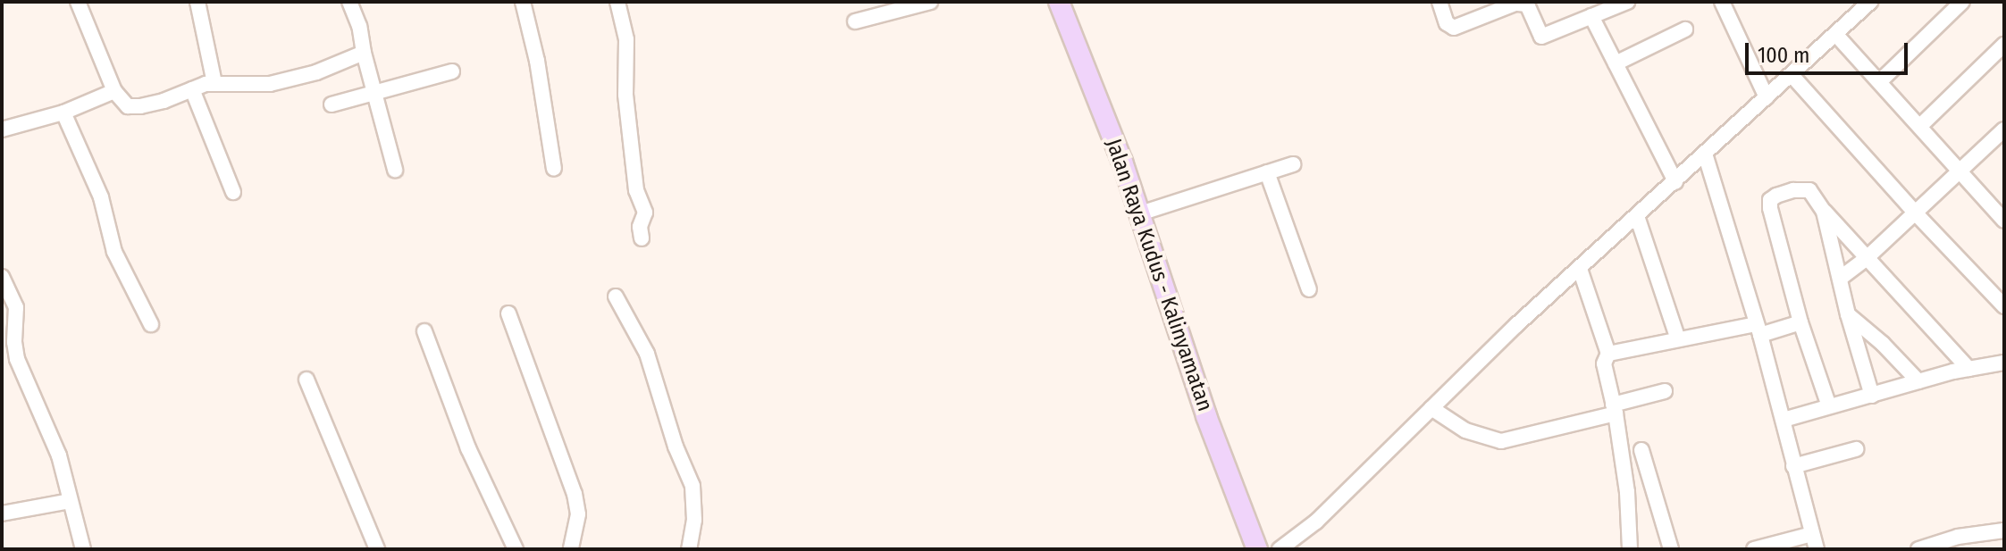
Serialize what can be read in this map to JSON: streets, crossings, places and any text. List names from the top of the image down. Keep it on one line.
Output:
{"streets":{"main road":["Jalan Raya Kudus - Kalinyamatan"]},"scale_bar":"100 m"}
